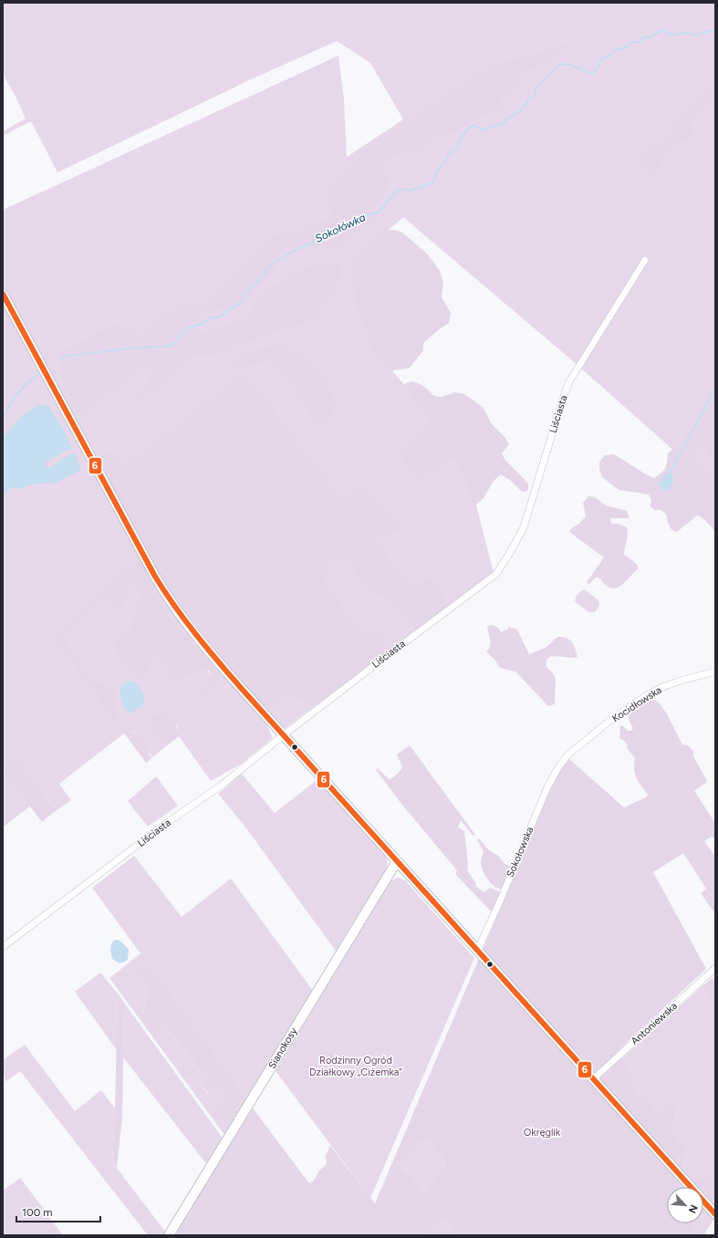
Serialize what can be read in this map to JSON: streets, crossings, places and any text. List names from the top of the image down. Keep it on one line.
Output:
{"streets":{"main road":["Sianokosy"],"street":["Liściasta","Kocidłowska","Sokołowska","Antoniewska"]},"crossings":[["Kocidłowska","Sokołowska"]],"water":["Sokołówka"],"parks":["Rodzinny Ogród Działkowy „Ciżemka”","Okręglik"],"lines":["transit line 6"],"scale_bar":"100 m","north":"bottom right"}
